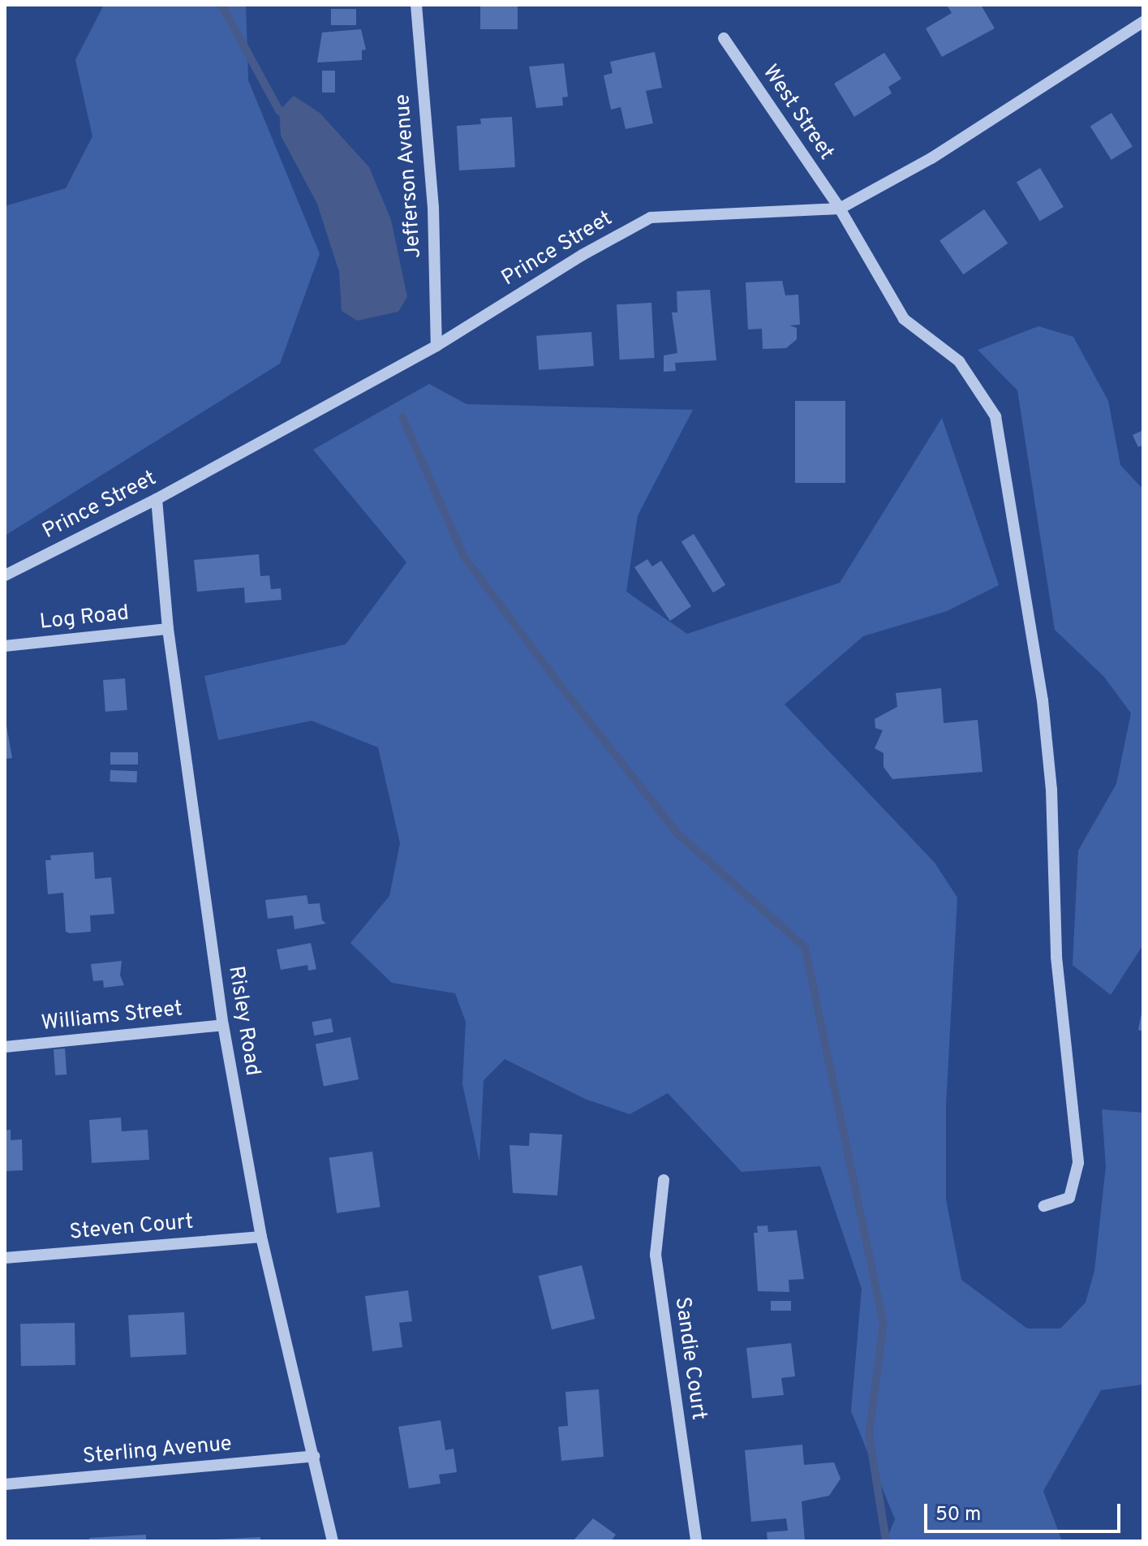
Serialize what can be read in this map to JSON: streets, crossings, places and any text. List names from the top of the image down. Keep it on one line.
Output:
{"streets":{"street":["West Street","Jefferson Avenue","Prince Street","Log Road","Williams Street","Risley Road","Steven Court","Sandie Court","Sterling Avenue"]},"crossings":[["West Street","Prince Street"],["Jefferson Avenue","Prince Street"],["Prince Street","Risley Road"],["Log Road","Risley Road"],["Williams Street","Risley Road"],["Risley Road","Steven Court"],["Risley Road","Sterling Avenue"]],"scale_bar":"50 m"}
